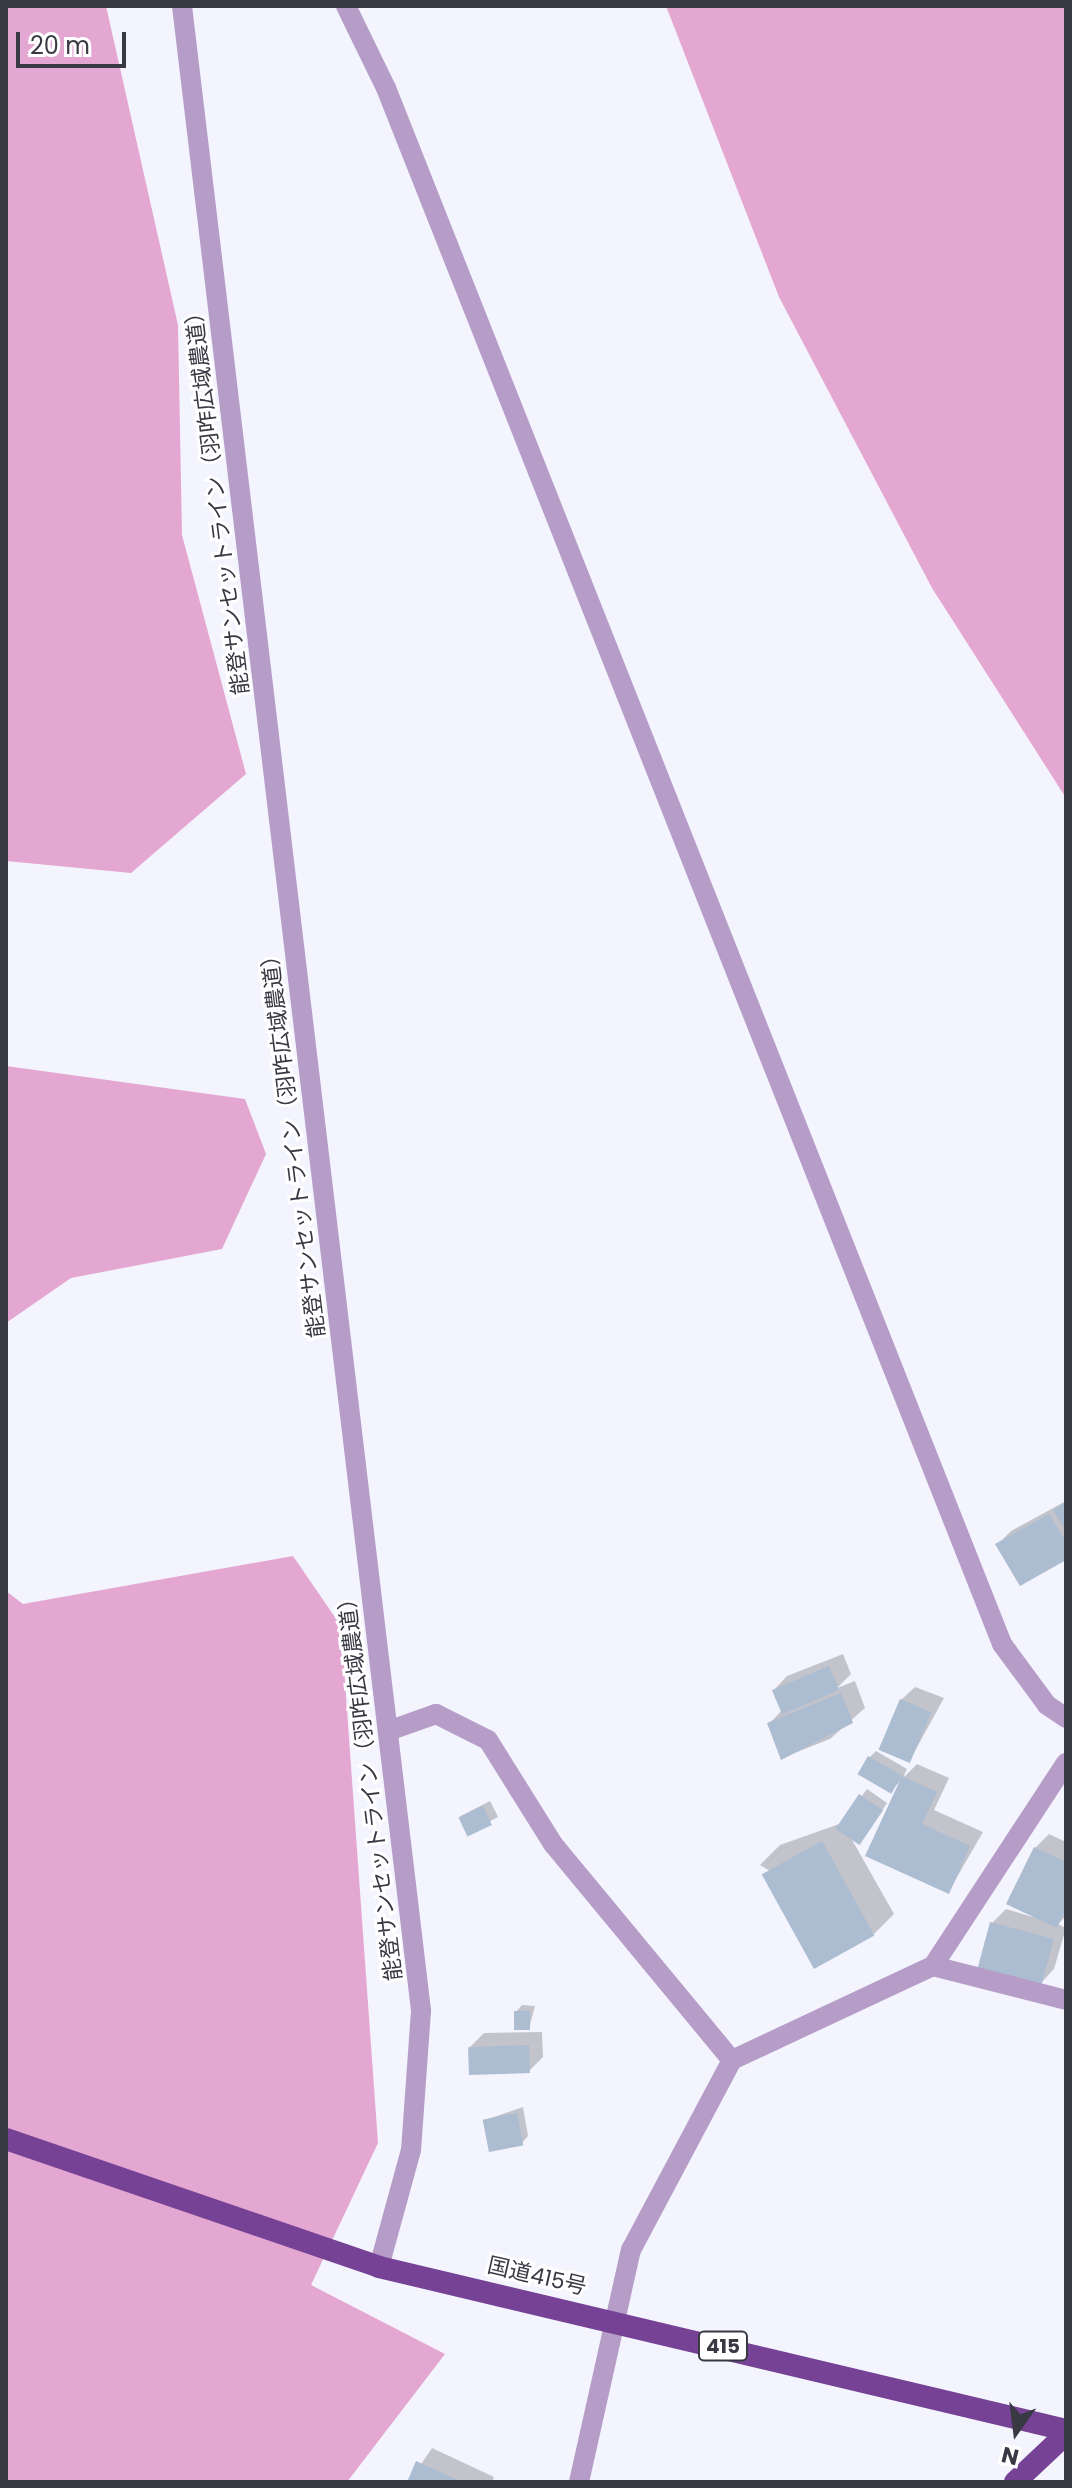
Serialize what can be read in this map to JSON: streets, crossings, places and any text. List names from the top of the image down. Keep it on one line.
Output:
{"streets":{"highway":["国道415号","415"],"street":["能登サンセットライン（羽咋広域農道）"]},"crossings":[["能登サンセットライン（羽咋広域農道）","国道415号"]],"scale_bar":"20 m","north":"bottom"}
